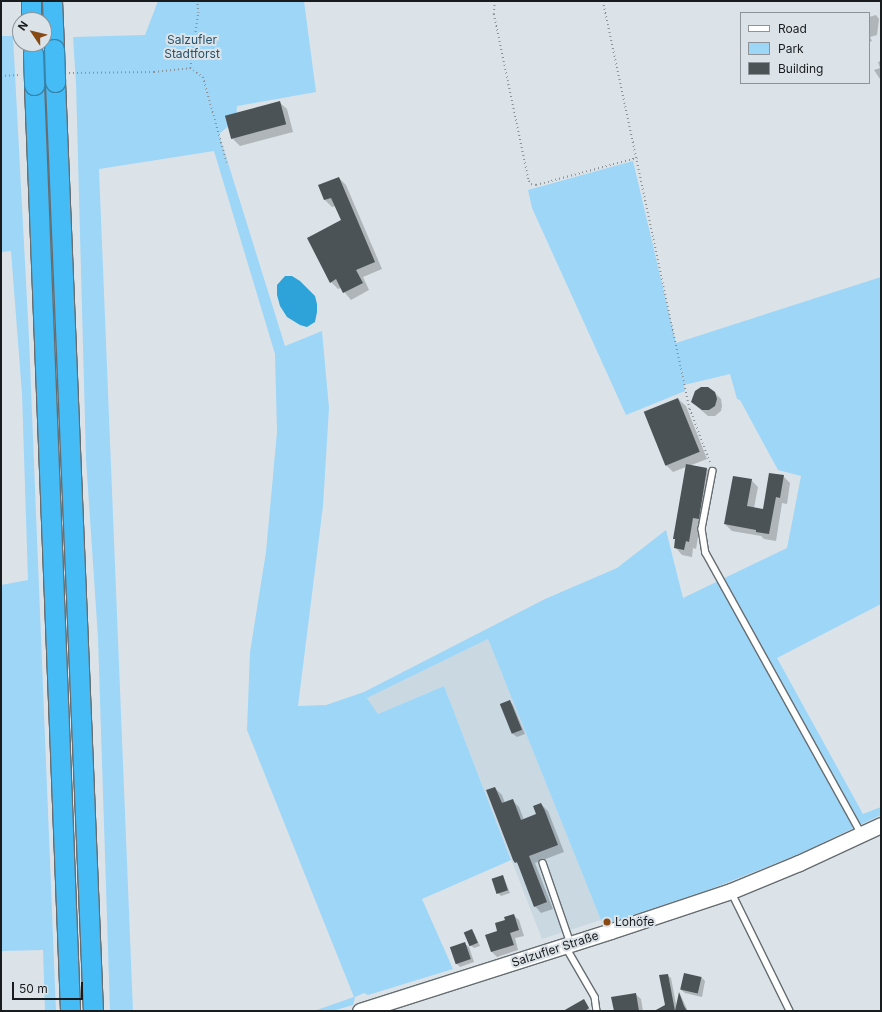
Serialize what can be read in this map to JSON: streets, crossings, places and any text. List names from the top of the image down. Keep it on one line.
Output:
{"streets":{"main road":["Salzufler Straße"]},"parks":["Salzufler Stadtforst"],"places":["Lohöfe"],"legend":["Road","Park","Building"],"scale_bar":"50 m","north":"top left"}
